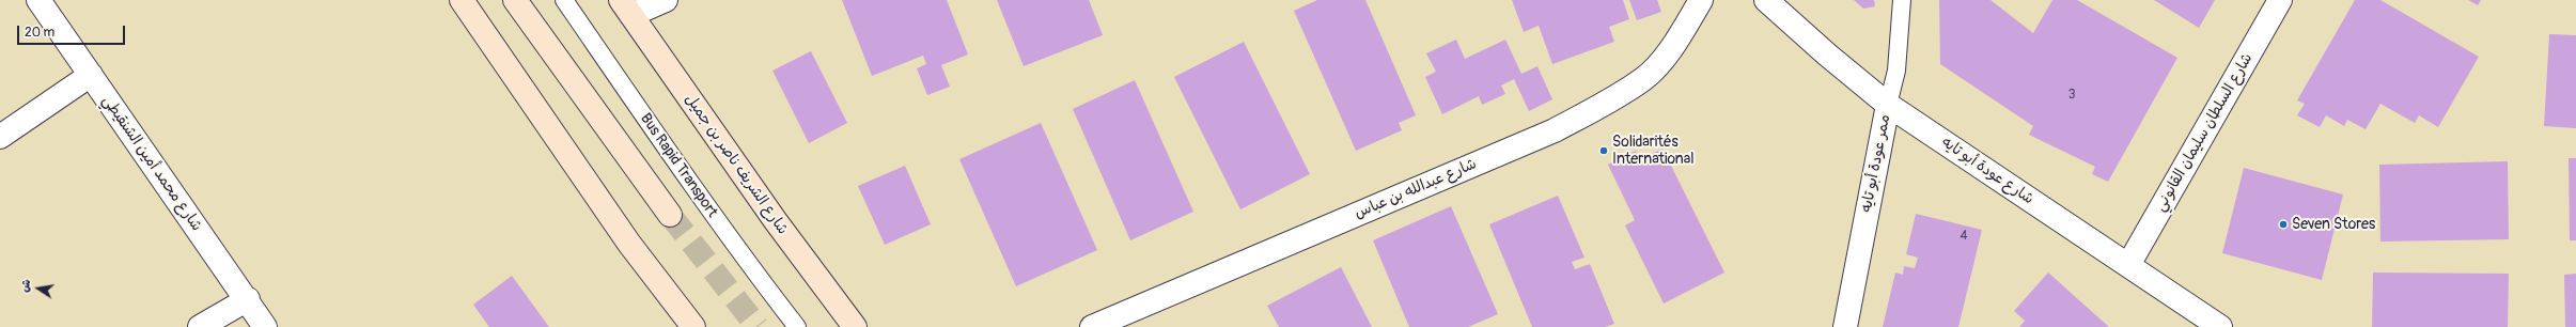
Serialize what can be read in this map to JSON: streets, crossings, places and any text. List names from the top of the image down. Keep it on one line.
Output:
{"streets":{"main road":["شارع الشريف ناصر بن جميل"],"street":["شارع السلطان سليمان القانوني","شارع محمد أمين الشنقيطي","ممر عودة أبو تايه","شارع عودة أبو تايه","شارع عبدالله بن عباس"],"lane":["Bus Rapid Transport"]},"crossings":[["شارع السلطان سليمان القانوني","شارع عودة أبو تايه"],["ممر عودة أبو تايه","شارع عودة أبو تايه"]],"places":["Solidarités International","Seven Stores"],"house_numbers":["3","4"],"scale_bar":"20 m","north":"left"}
